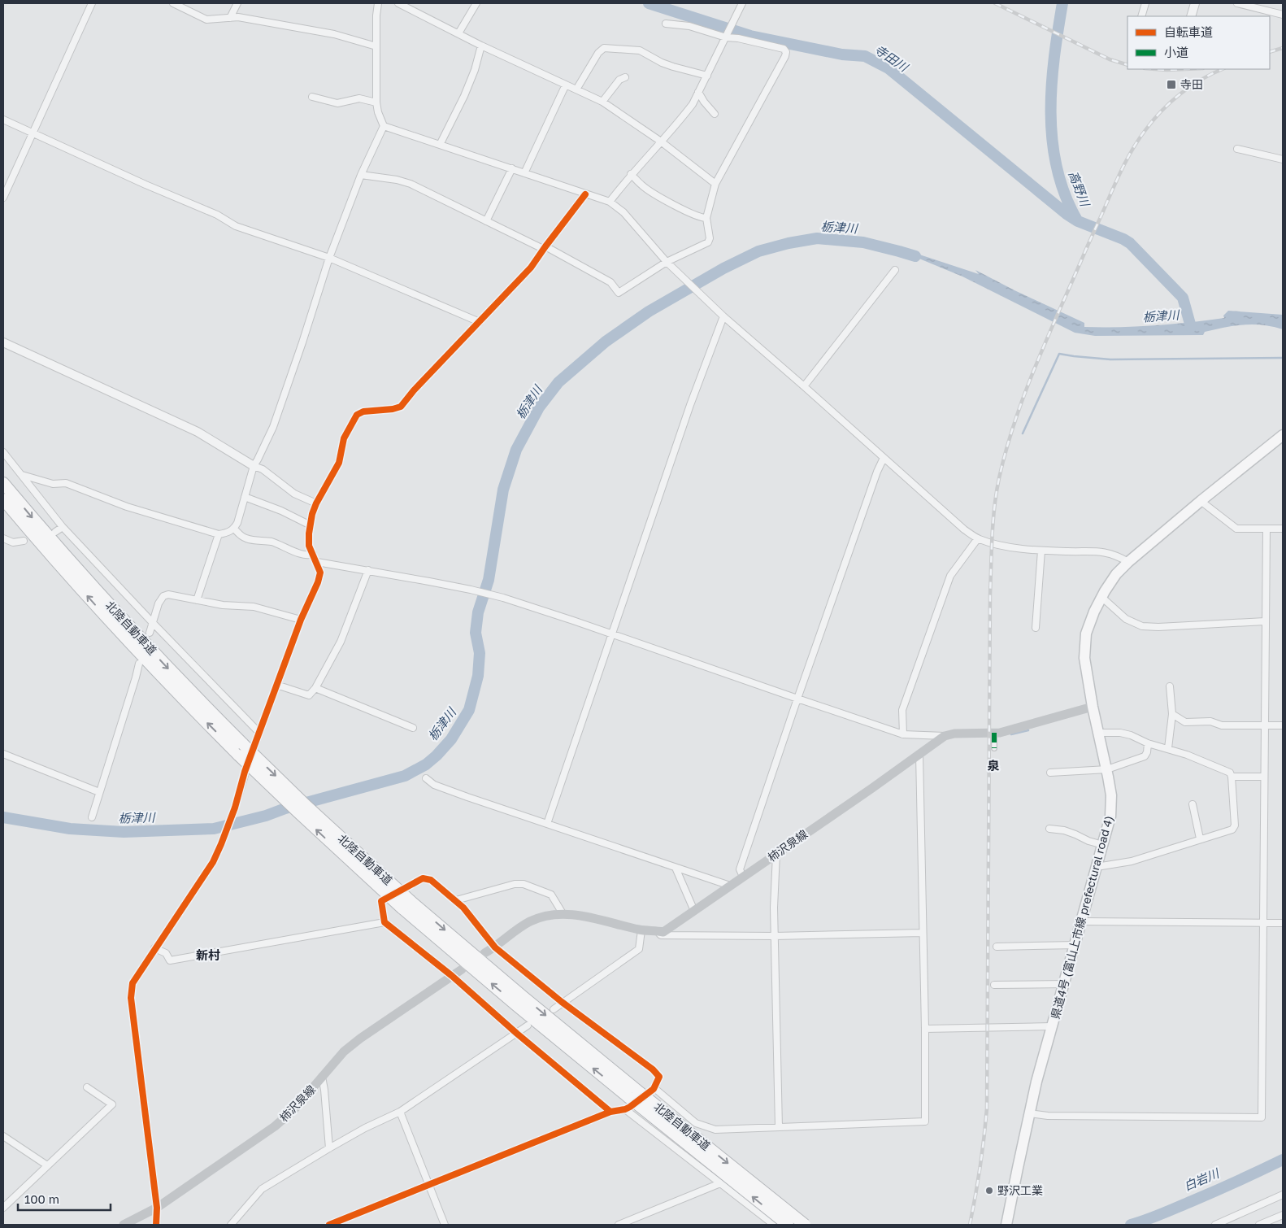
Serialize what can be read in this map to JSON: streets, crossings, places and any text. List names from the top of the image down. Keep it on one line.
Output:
{"streets":{"highway":["北陸自動車道"],"main road":["柿沢泉線","県道4号 (富山上市線 prefectural road 4)"]},"crossings":[["柿沢泉線","県道4号 (富山上市線 prefectural road 4)"]],"districts":["泉","新村"],"water":["寺田川","高野川","栃津川","白岩川"],"places":{"transit":["寺田"],"other":["野沢工業"]},"legend":["自転車道","小道"],"scale_bar":"100 m"}
